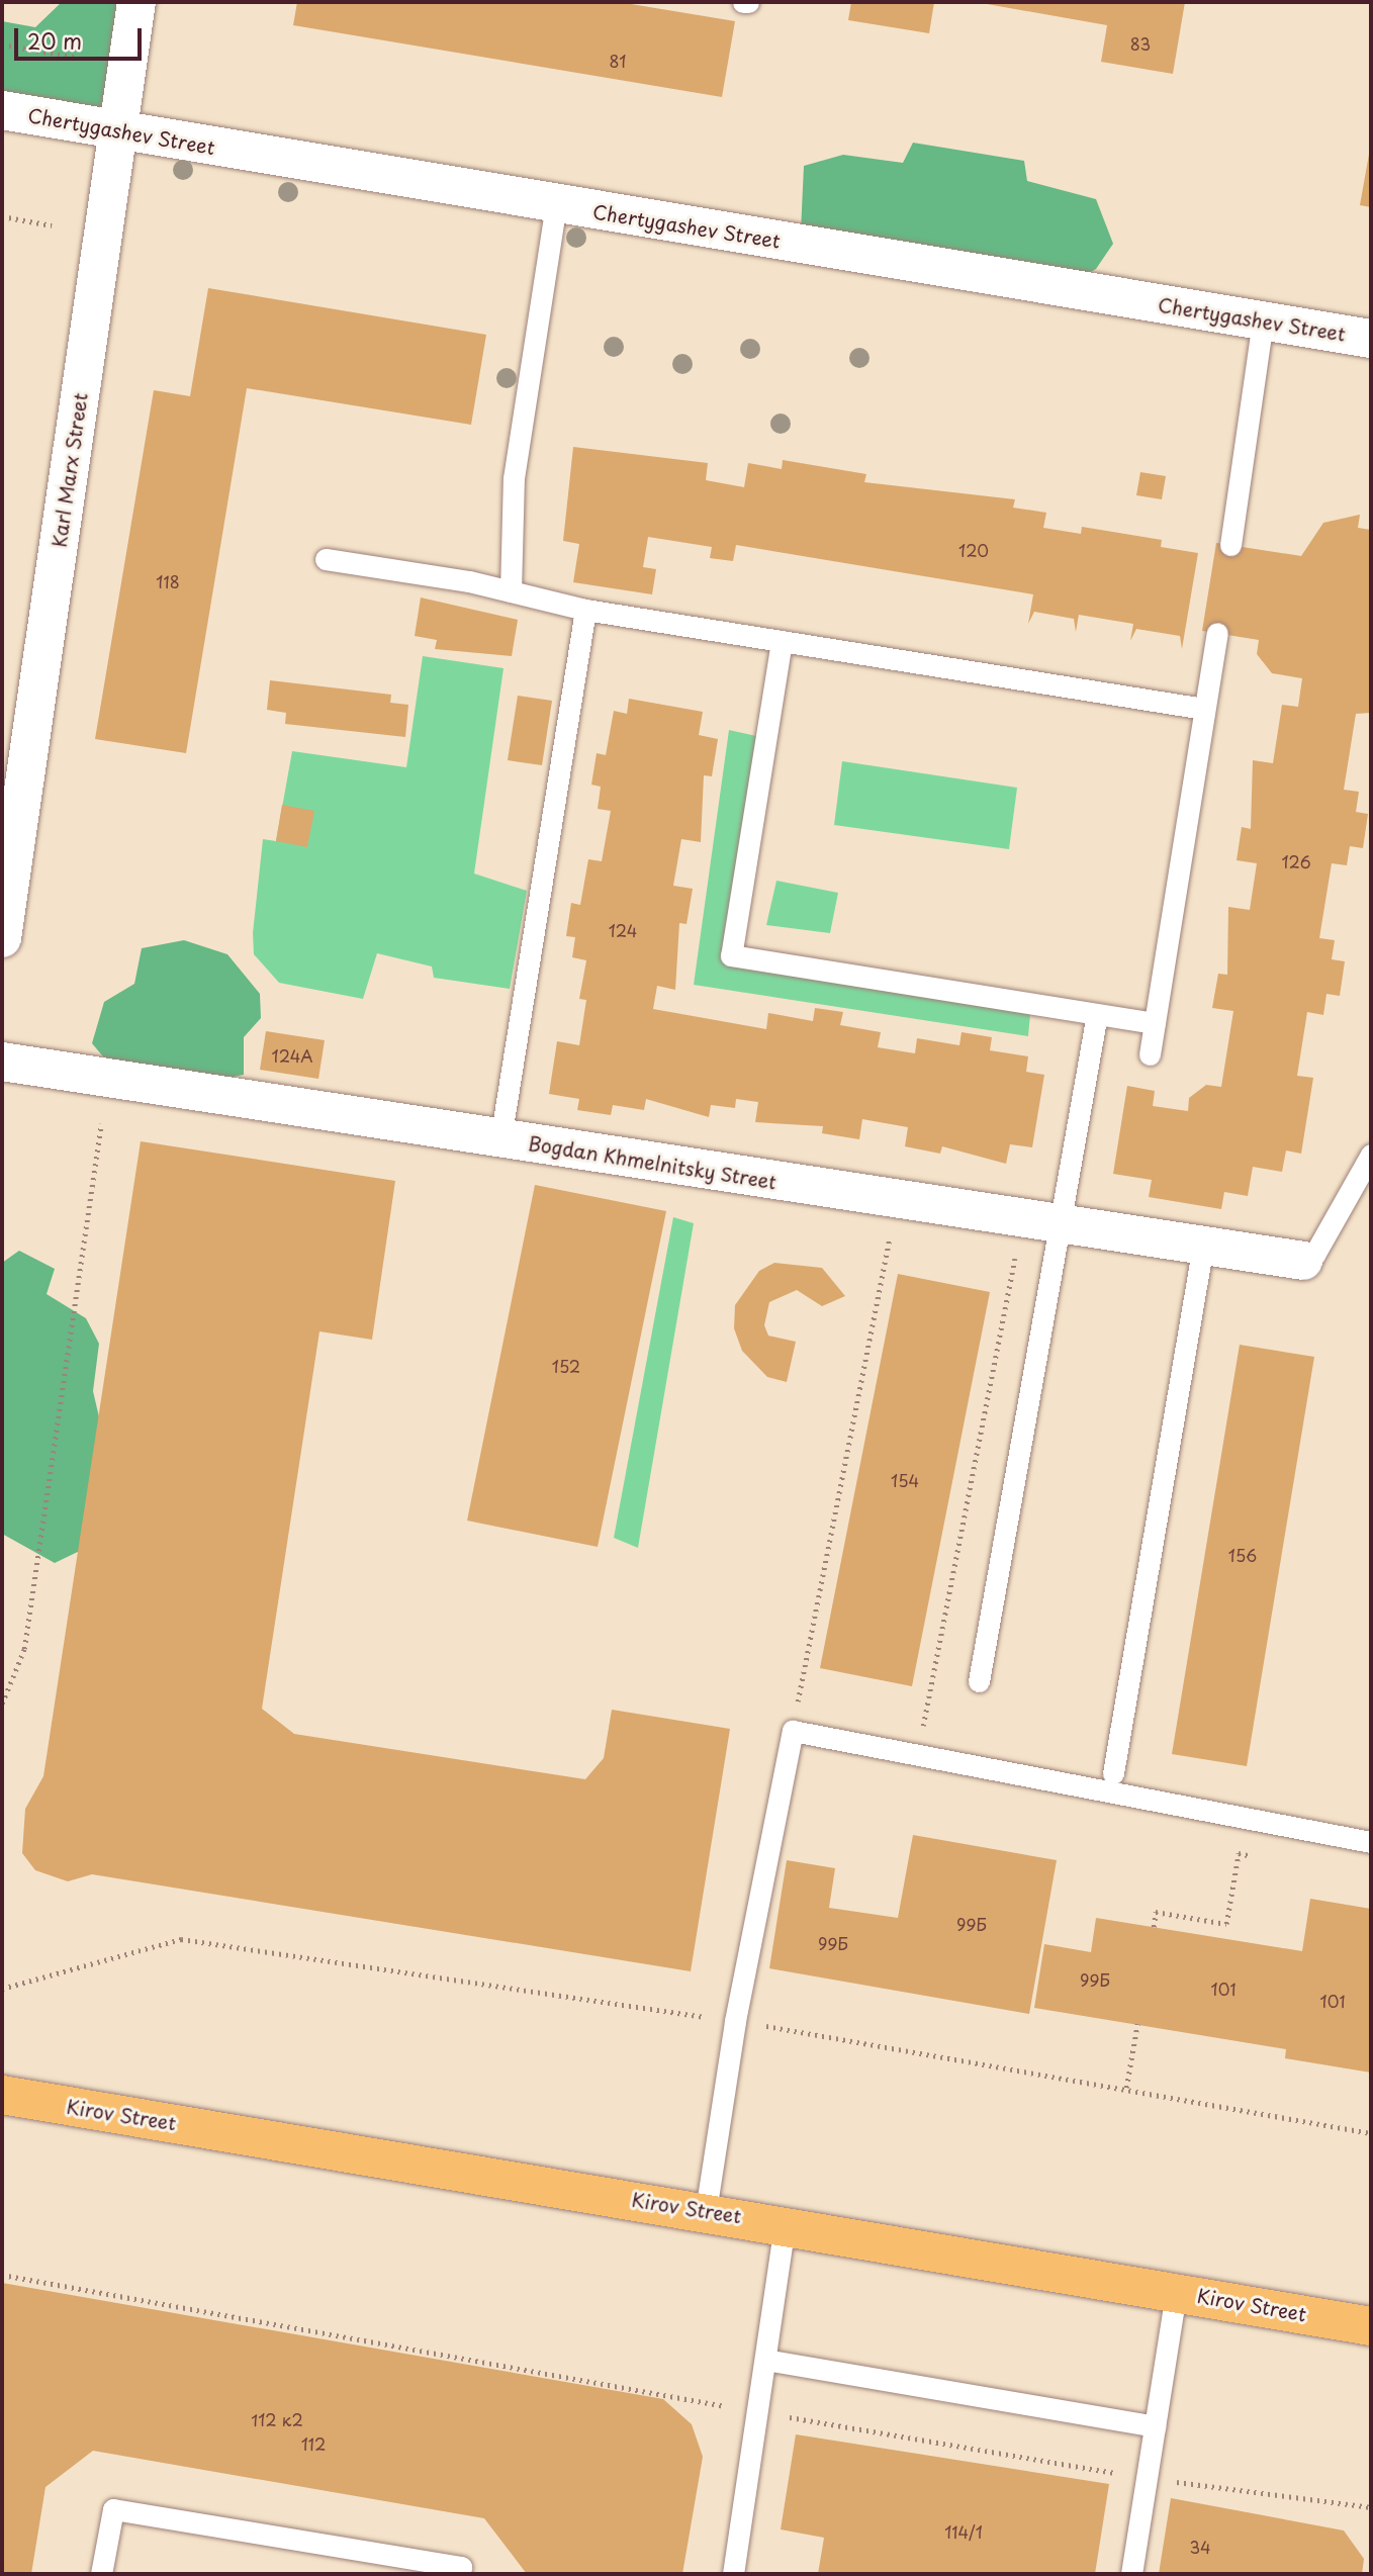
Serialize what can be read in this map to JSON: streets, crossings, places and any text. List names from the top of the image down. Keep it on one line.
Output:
{"streets":{"main road":["Kirov Street"],"street":["Chertygashev Street","Karl Marx Street","Bogdan Khmelnitsky Street"]},"crossings":[["Chertygashev Street","Karl Marx Street"]],"house_numbers":["83","81","120","118","126","124","124А","152","154","156","99Б","99Б","99Б","101","101","112 к2","112","114/1","34"],"scale_bar":"20 m"}
